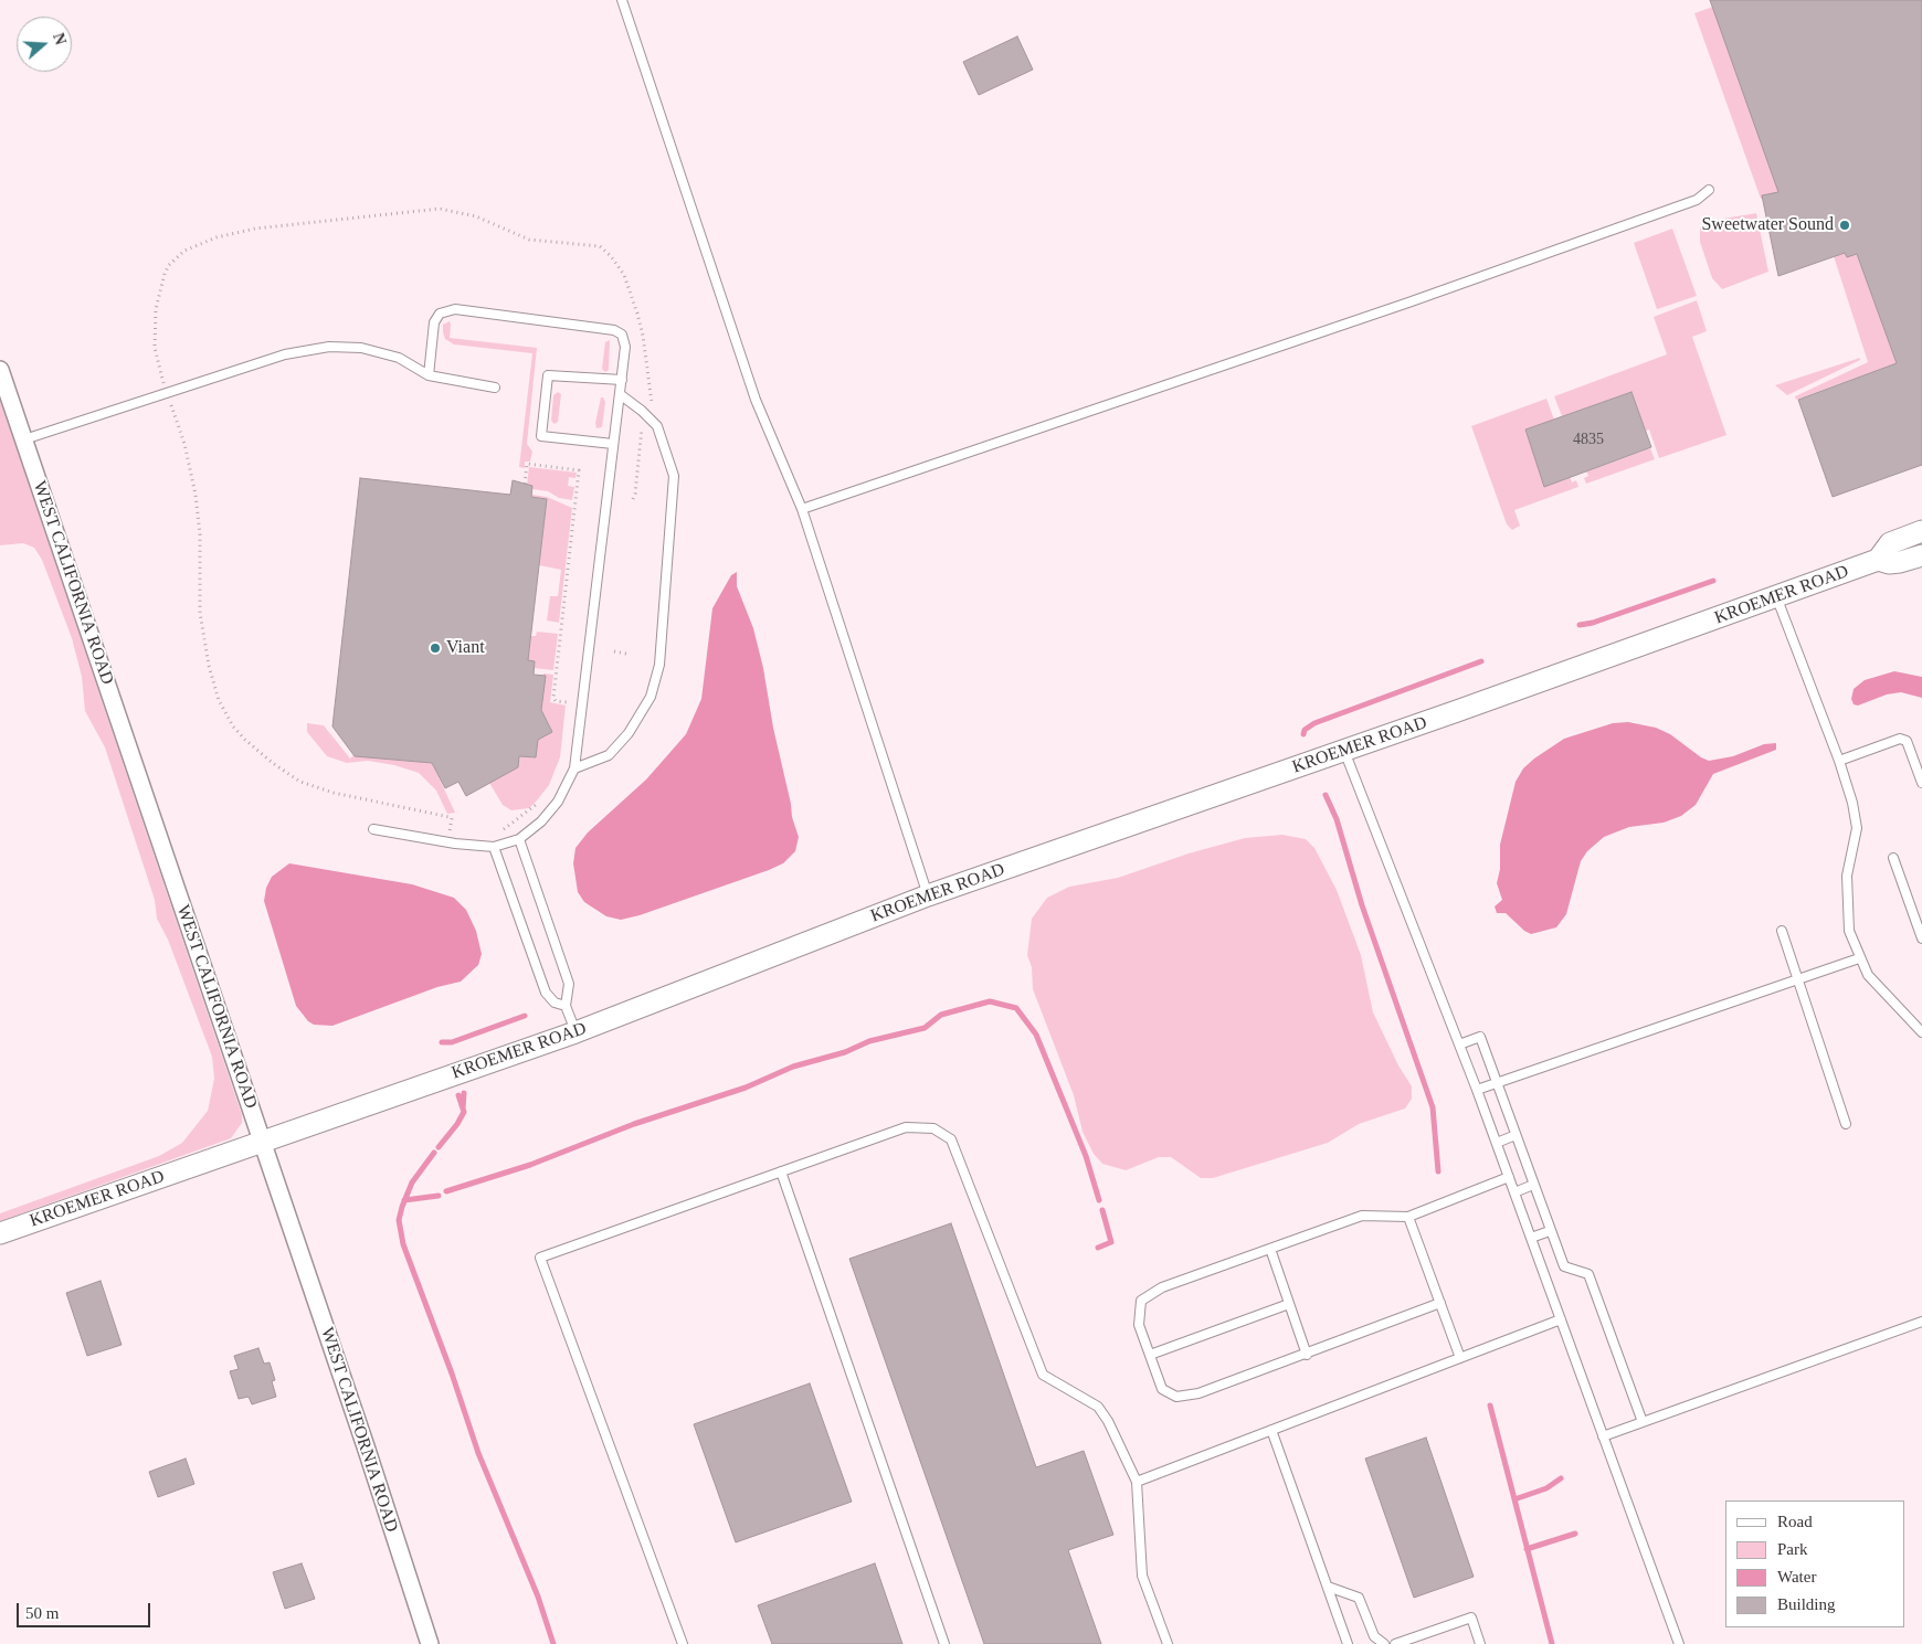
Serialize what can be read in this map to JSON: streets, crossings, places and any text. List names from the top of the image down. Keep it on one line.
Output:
{"streets":{"street":["WEST CALIFORNIA ROAD","KROEMER ROAD"]},"crossings":[["WEST CALIFORNIA ROAD","KROEMER ROAD"]],"places":["Sweetwater Sound","Viant"],"house_numbers":["4835"],"legend":["Road","Park","Water","Building"],"scale_bar":"50 m","north":"right"}
